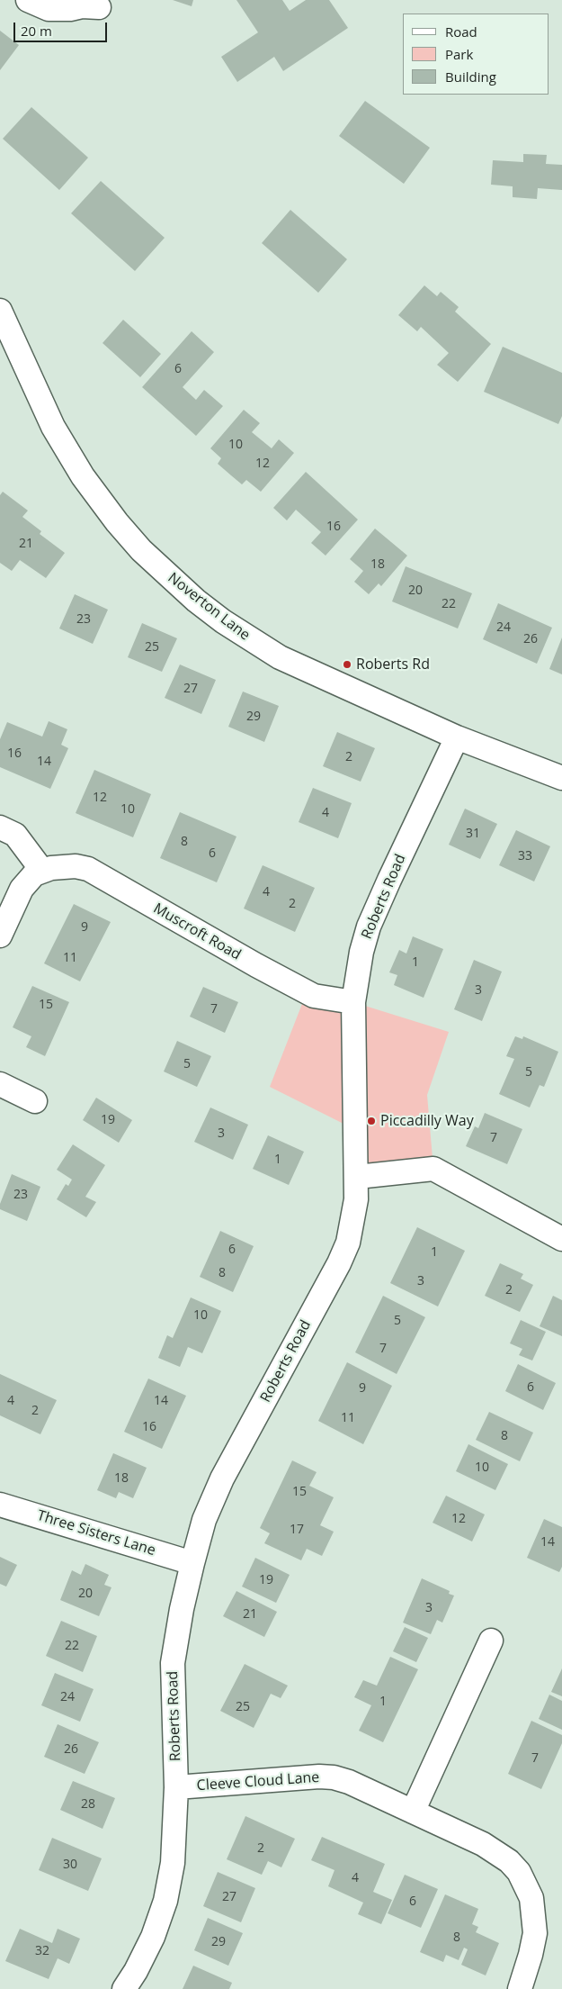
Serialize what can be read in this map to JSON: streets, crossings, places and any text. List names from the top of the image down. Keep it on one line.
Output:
{"streets":{"street":["Noverton Lane","Roberts Road","Muscroft Road","Three Sisters Lane","Cleeve Cloud Lane"]},"crossings":[["Noverton Lane","Roberts Road"],["Roberts Road","Muscroft Road"],["Roberts Road","Three Sisters Lane"],["Roberts Road","Cleeve Cloud Lane"]],"places":["Roberts Rd","Piccadilly Way"],"house_numbers":["6","10","12","16","21","18","20","22","23","24","26","25","27","29","16","2","14","12","10","4","31","8","6","33","4","2","9","11","1","3","15","7","5","5","19","3","7","1","23","6","1","8","3","2","10","5","7","6","9","4","14","2","11","16","8","10","18","15","12","17","14","19","20","3","21","22","24","1","25","26","7","28","2","30","4","27","6","8","29","32"],"legend":["Road","Park","Building"],"scale_bar":"20 m"}
